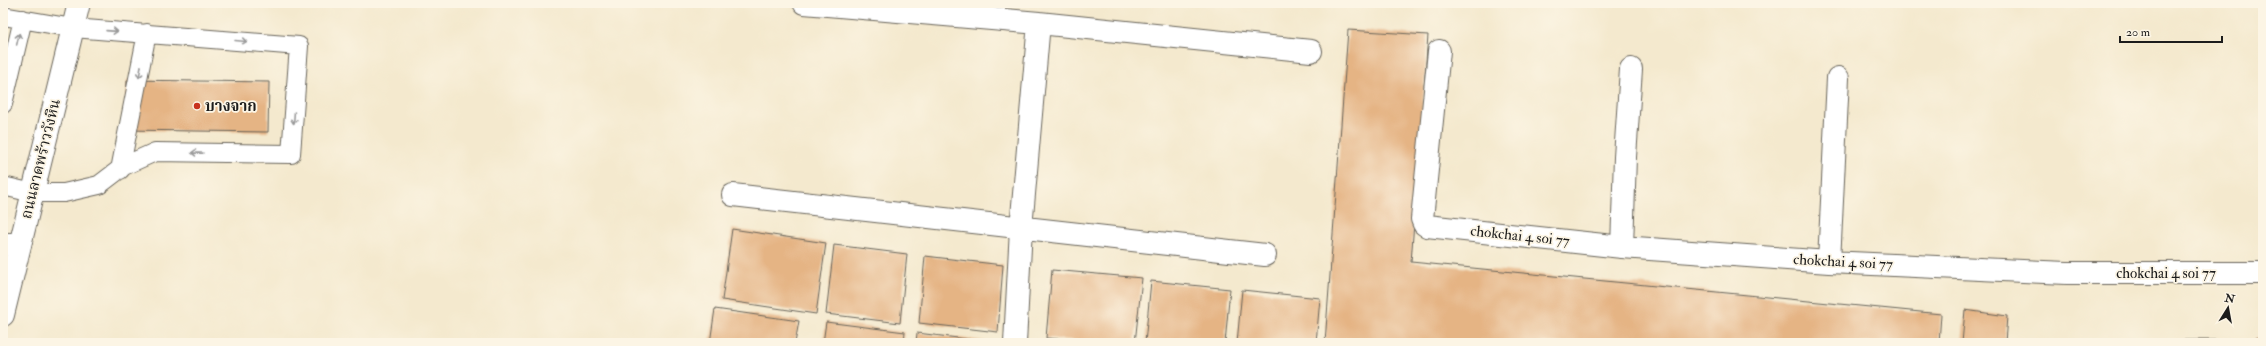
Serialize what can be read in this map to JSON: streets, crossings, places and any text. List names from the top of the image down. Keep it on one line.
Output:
{"streets":{"street":["ถนนลาดพร้าววังหิน","chokchai 4 soi 77"]},"places":["บางจาก"],"scale_bar":"20 m","north":"top"}
